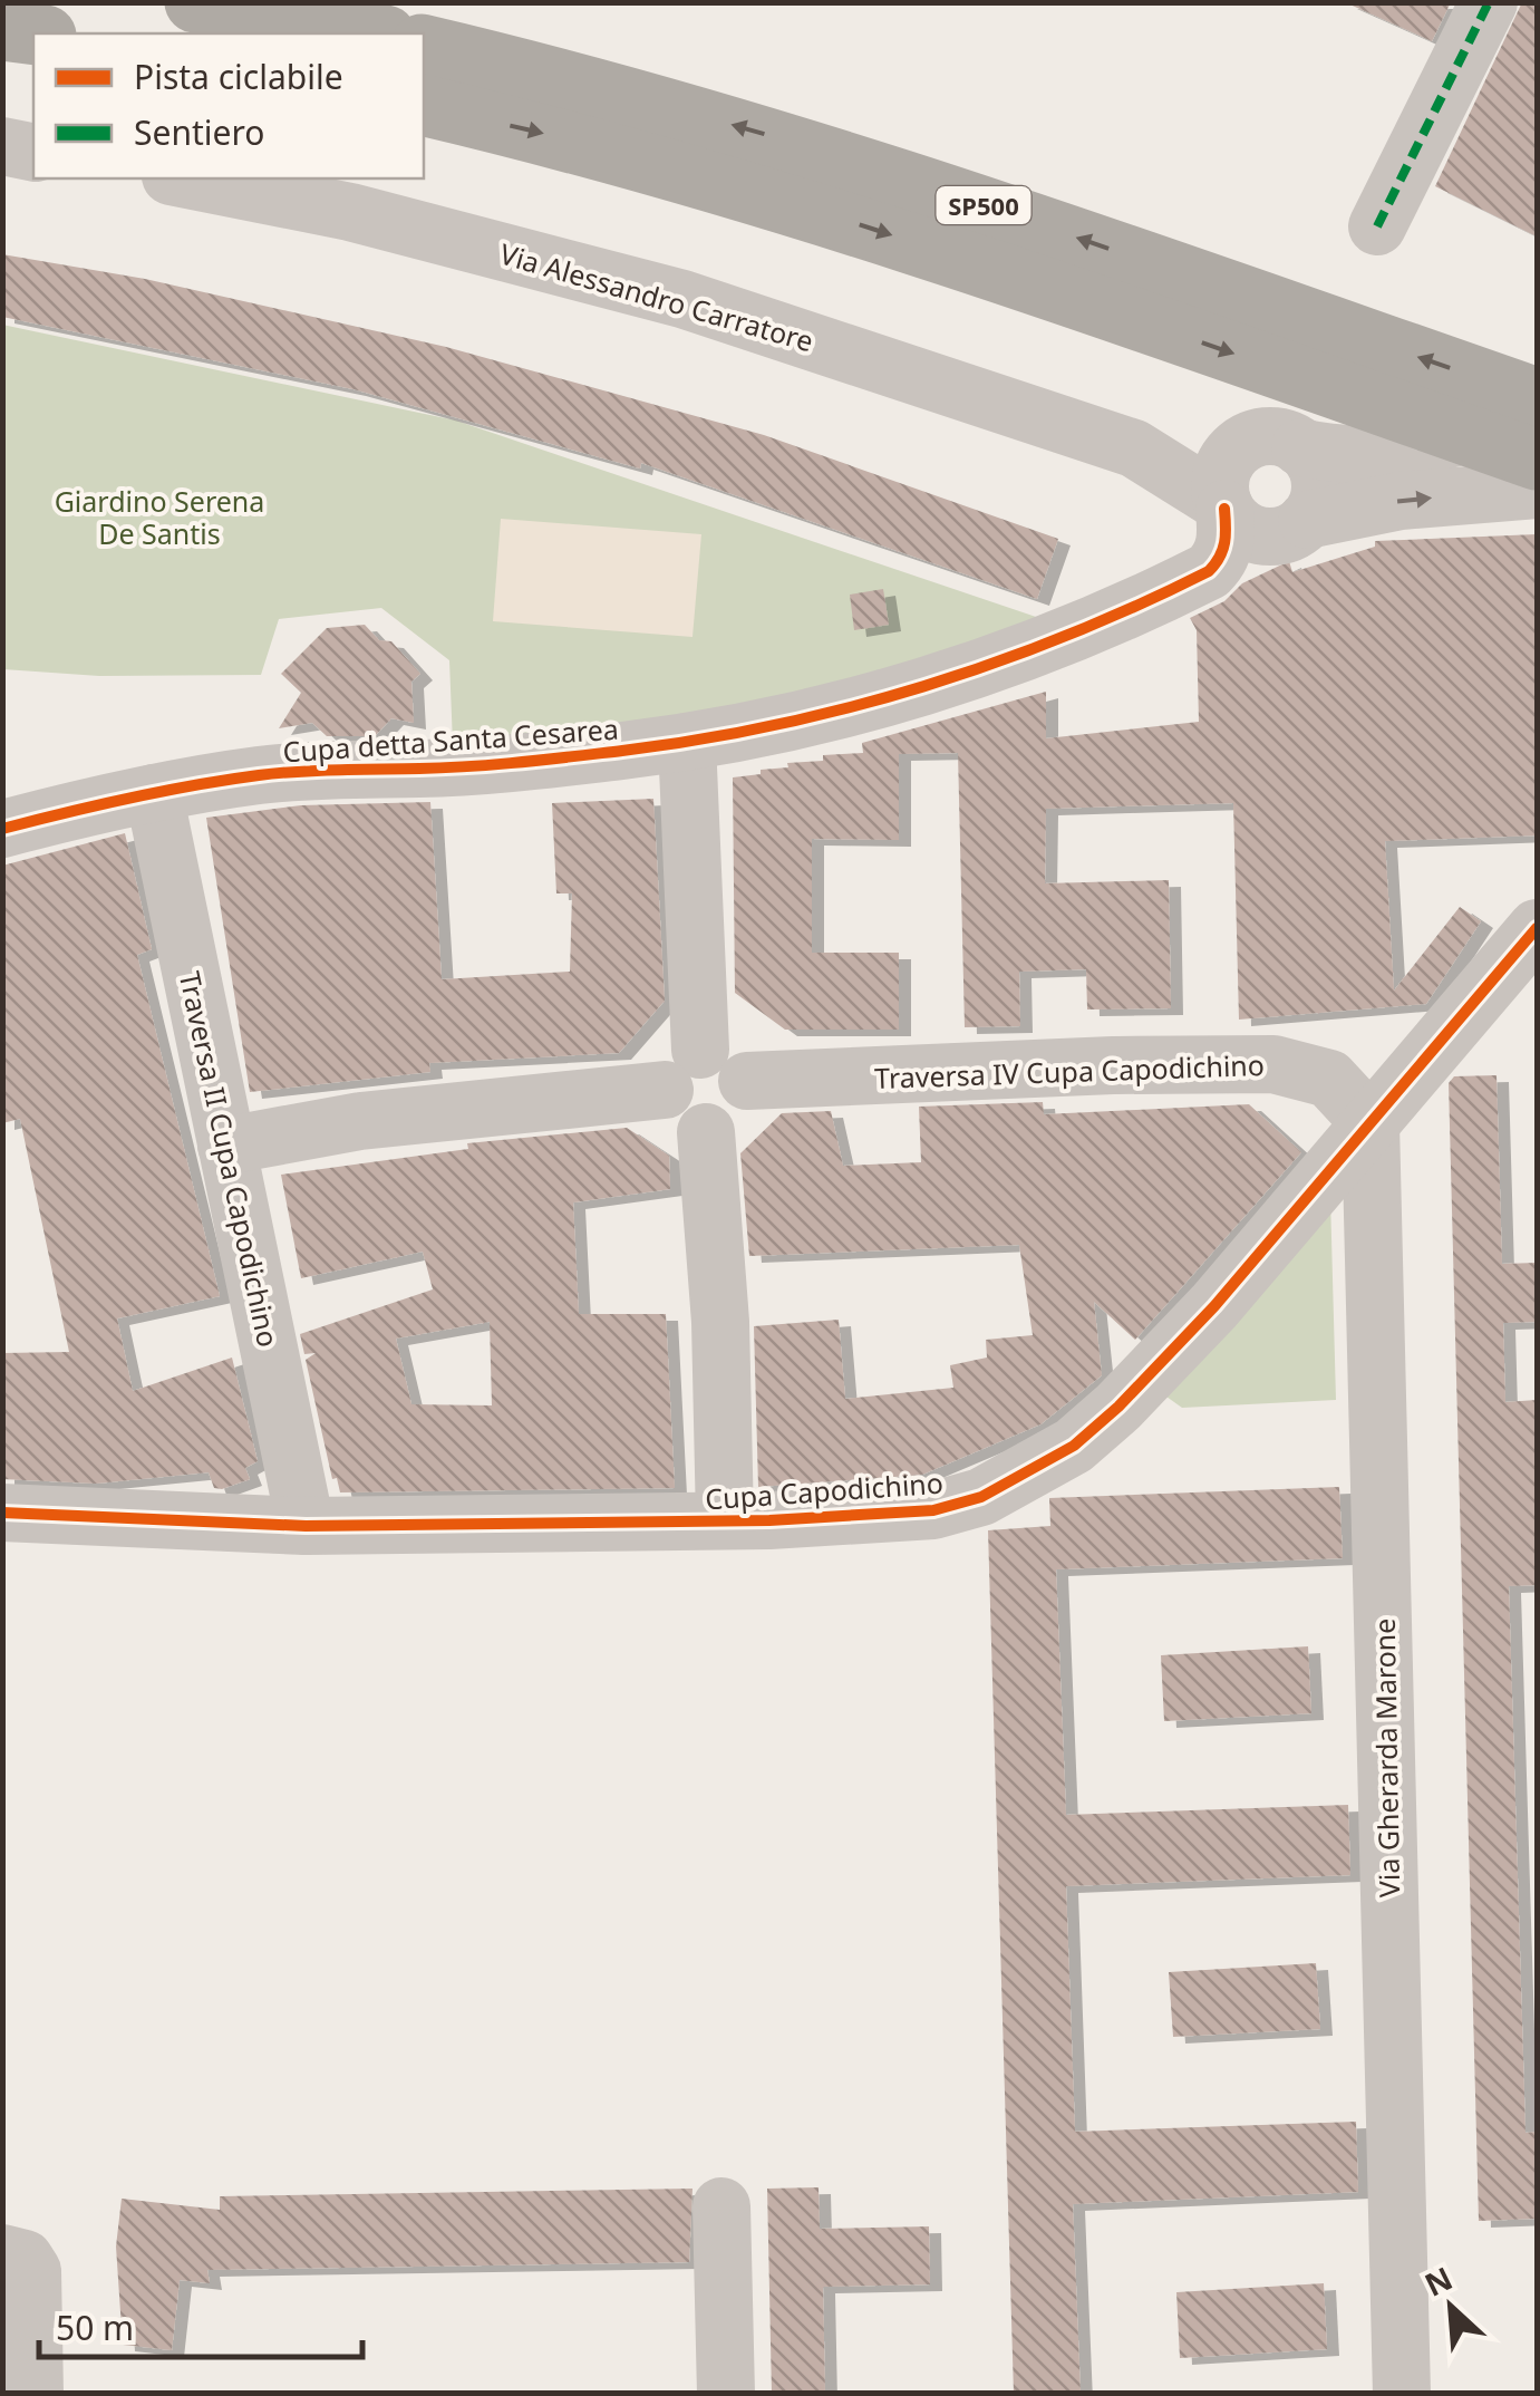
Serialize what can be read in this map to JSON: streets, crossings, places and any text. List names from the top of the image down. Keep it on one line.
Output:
{"streets":{"highway":["SP500"],"street":["Via Alessandro Carratore","Cupa detta Santa Cesarea","Traversa IV Cupa Capodichino","Traversa II Cupa Capodichino","Cupa Capodichino","Via Gherarda Marone"]},"crossings":[["Via Alessandro Carratore","Cupa detta Santa Cesarea"],["Cupa detta Santa Cesarea","Traversa II Cupa Capodichino"],["Traversa IV Cupa Capodichino","Traversa II Cupa Capodichino"],["Traversa IV Cupa Capodichino","Cupa Capodichino"],["Traversa IV Cupa Capodichino","Via Gherarda Marone"],["Traversa II Cupa Capodichino","Cupa Capodichino"],["Cupa Capodichino","Via Gherarda Marone"]],"parks":["Giardino Serena De Santis"],"legend":["Pista ciclabile","Sentiero"],"scale_bar":"50 m","north":"top left"}
